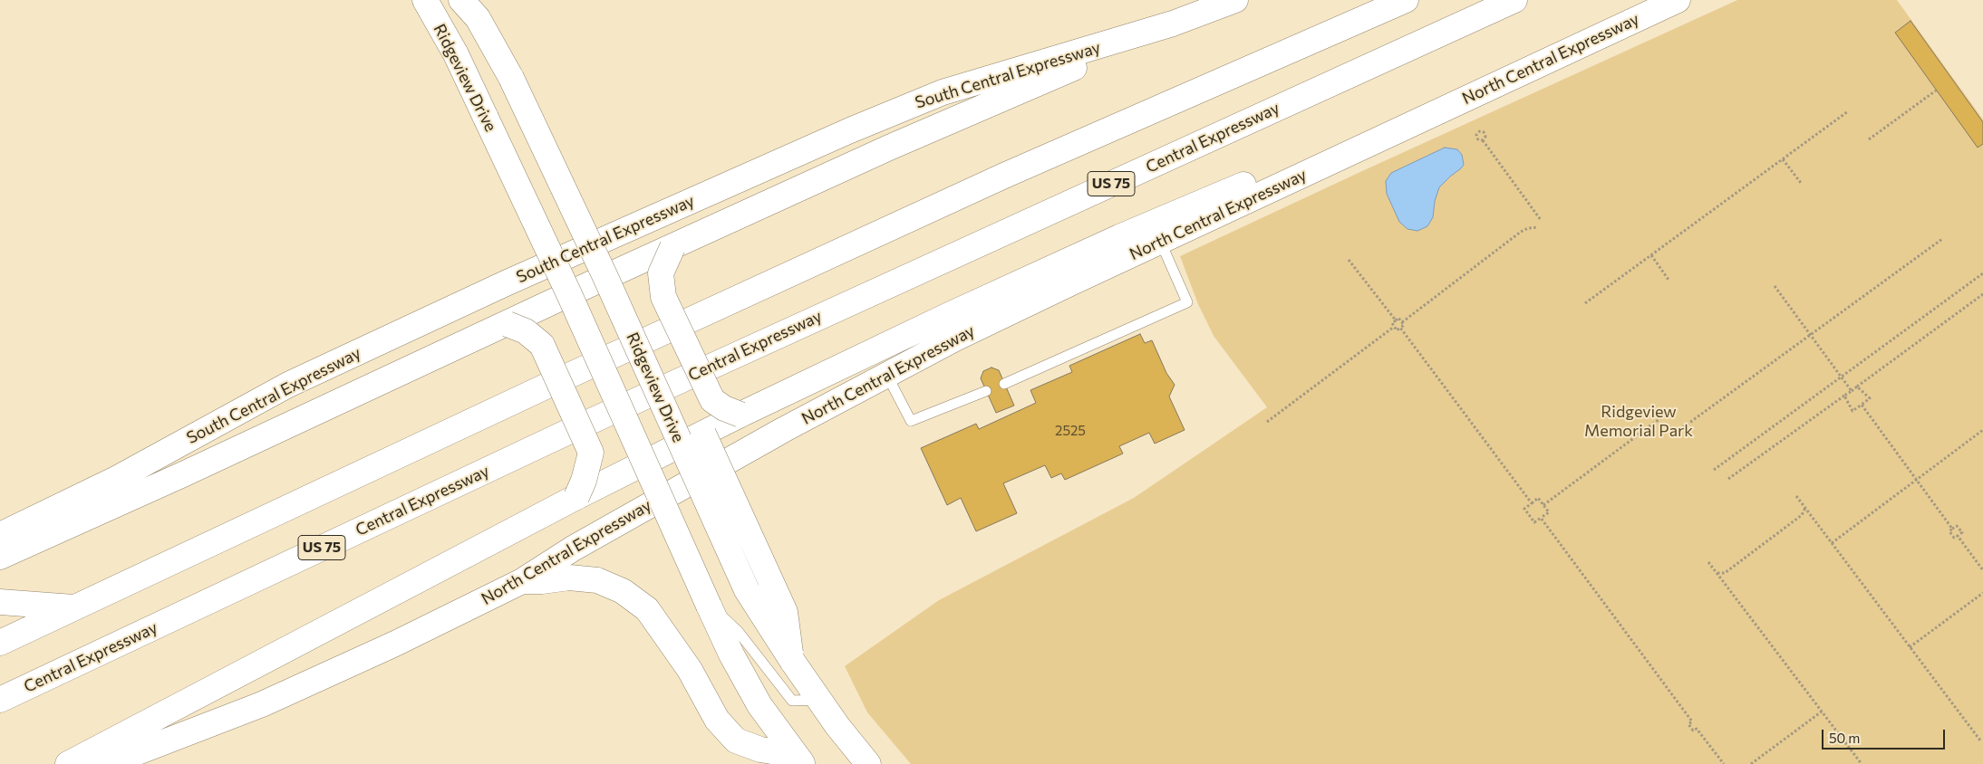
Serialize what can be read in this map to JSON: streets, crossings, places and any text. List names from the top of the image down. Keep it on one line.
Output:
{"streets":{"main road":["North Central Expressway","South Central Expressway","Ridgeview Drive","Central Expressway","US 75"]},"parks":["Ridgeview Memorial Park"],"house_numbers":["2525"],"scale_bar":"50 m"}
